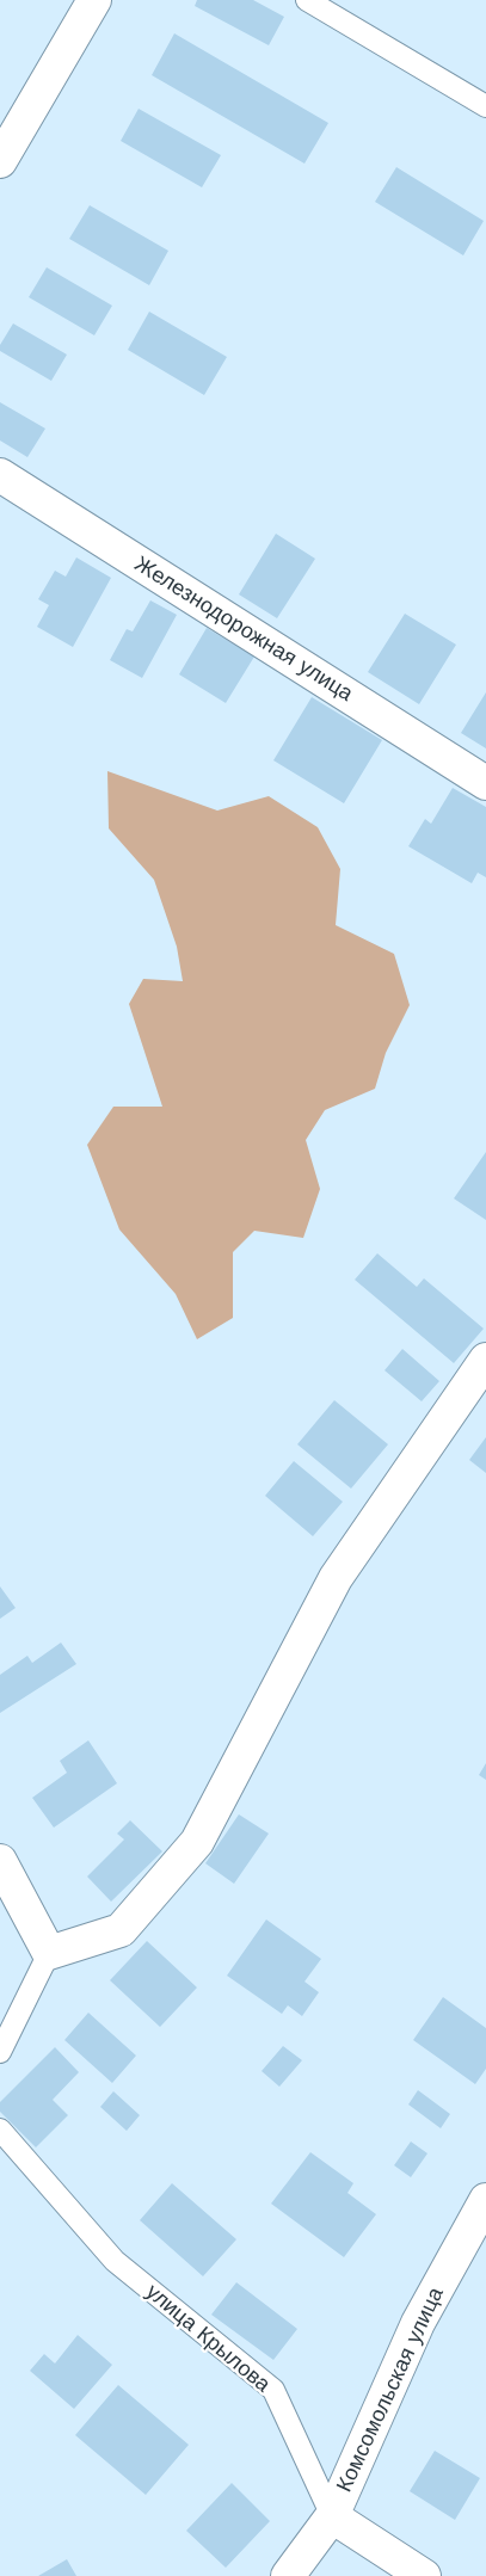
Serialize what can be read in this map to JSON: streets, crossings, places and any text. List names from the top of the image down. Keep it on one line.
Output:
{"streets":{"street":["Железнодорожная улица","Комсомольская улица"],"lane":["улица Крылова"]},"crossings":[["улица Крылова","Комсомольская улица"]]}
